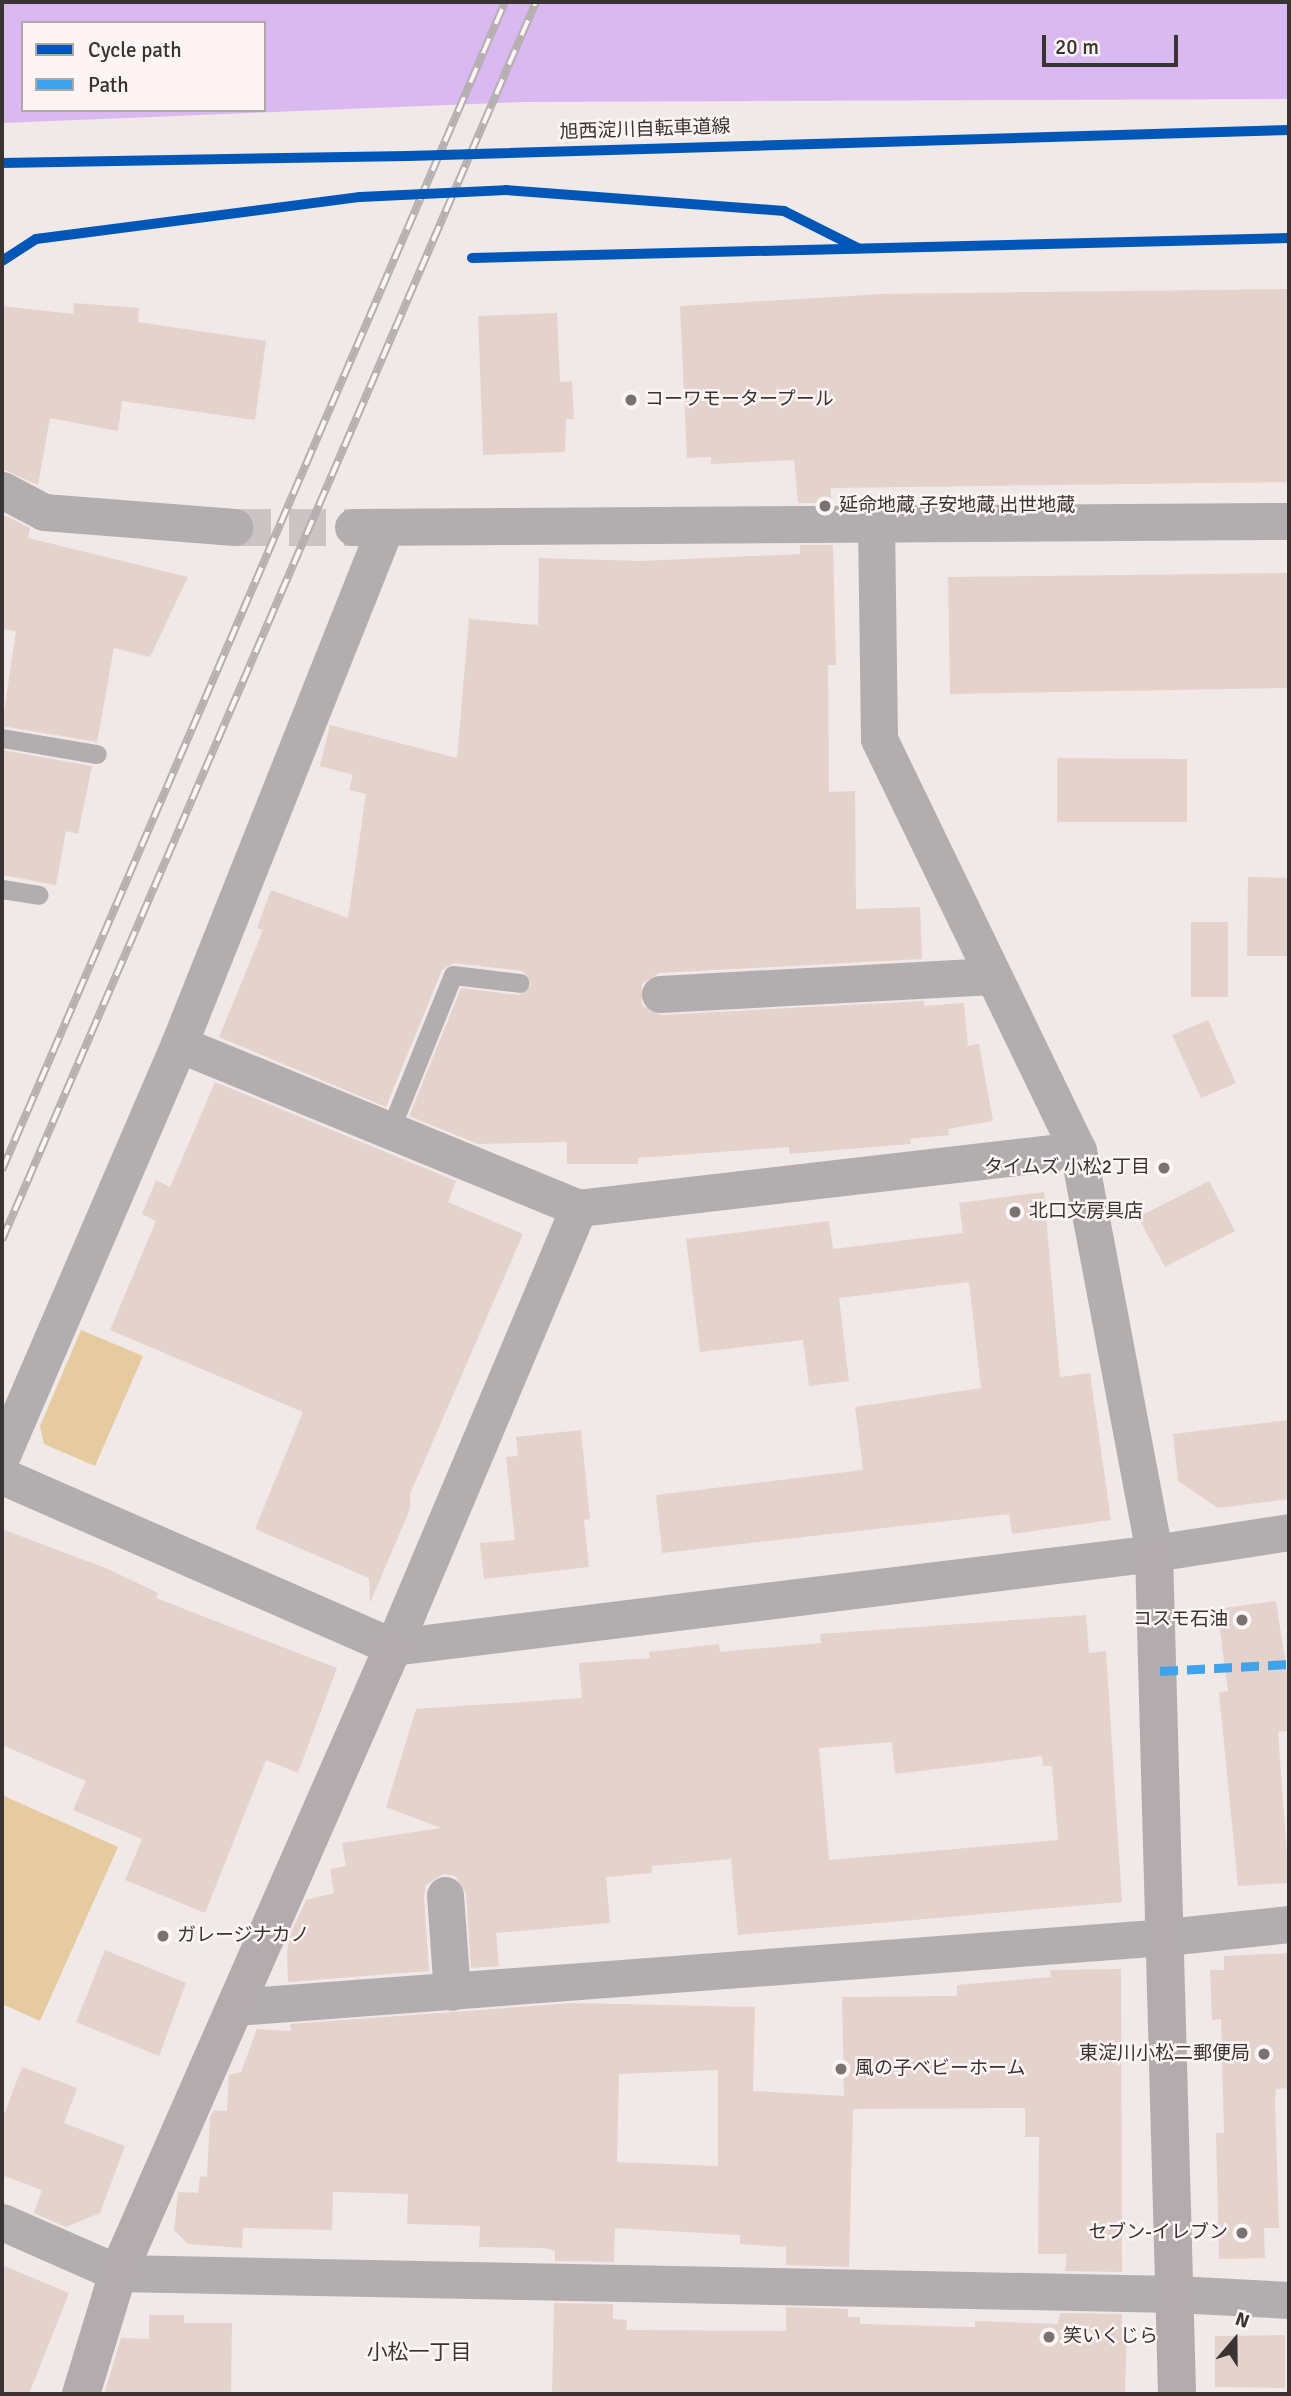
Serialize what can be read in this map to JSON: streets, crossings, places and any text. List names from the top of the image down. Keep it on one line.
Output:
{"streets":{"cycle path":["旭西淀川自転車道線"]},"districts":["小松一丁目"],"places":["コーワモータープール","延命地蔵 子安地蔵 出世地蔵","タイムズ 小松2丁目","北口文房具店","コスモ石油","ガレージナカノ","東淀川小松二郵便局","風の子ベビーホーム","セブン-イレブン","笑いくじら"],"legend":["Cycle path","Path"],"scale_bar":"20 m","north":"top"}
